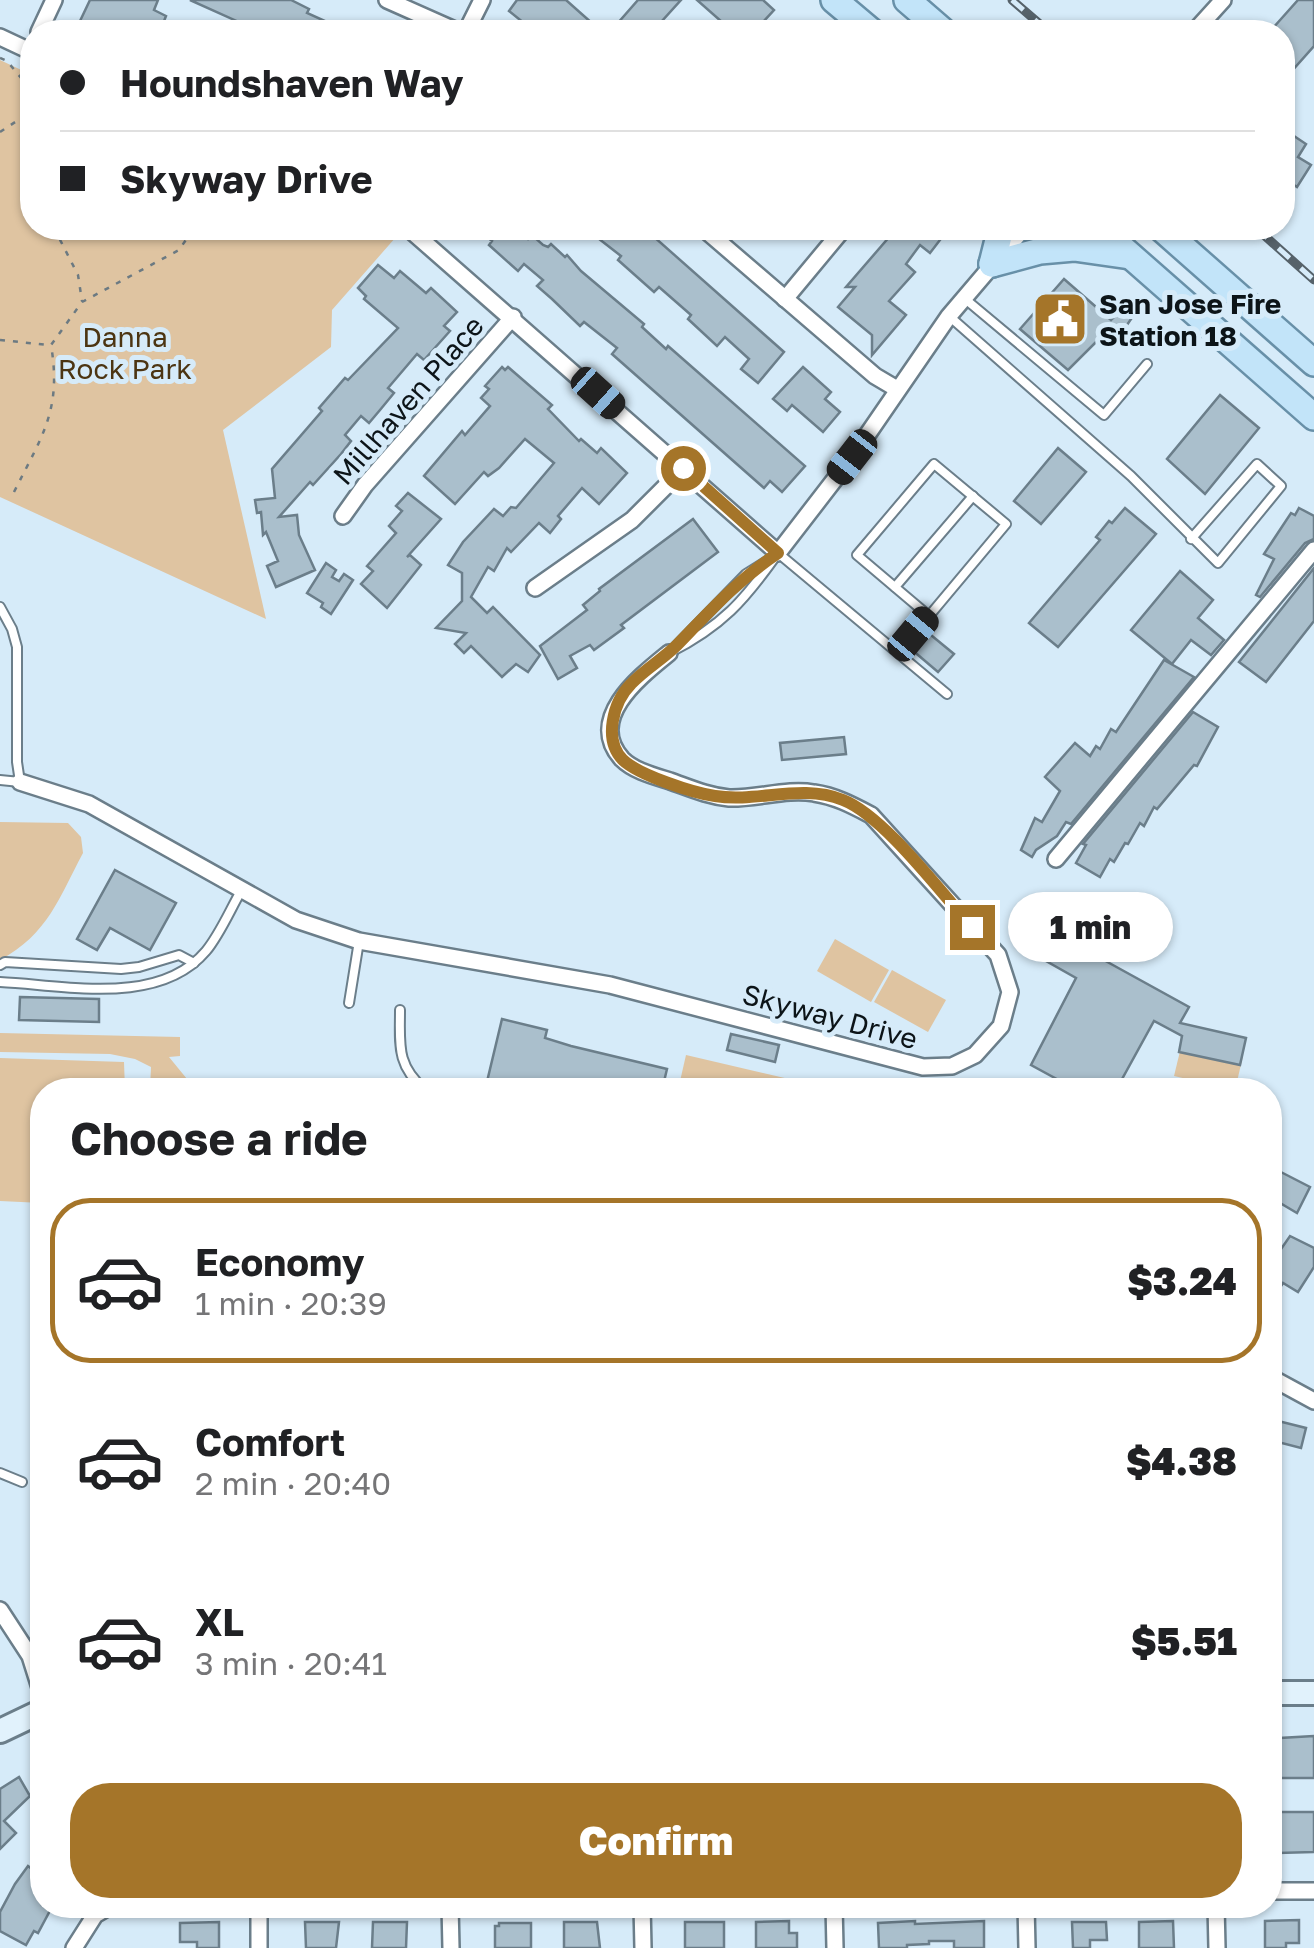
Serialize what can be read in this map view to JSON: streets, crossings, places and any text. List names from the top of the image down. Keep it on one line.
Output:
{"streets":{"street":["Millhaven Place","Skyway Drive"]},"parks":["Danna Rock Park"],"places":{"public building":["San Jose Fire Station 18"]},"page":{"banner":["Houndshaven Way","Skyway Drive"],"bubble":"1 min","heading":"Choose a ride","list":[{"name":"Economy","note":"1 min · 20:39","value":"$3.24"},{"name":"Comfort","note":"2 min · 20:40","value":"$4.38"},{"name":"XL","note":"3 min · 20:41","value":"$5.51"}],"buttons":"Confirm"}}
